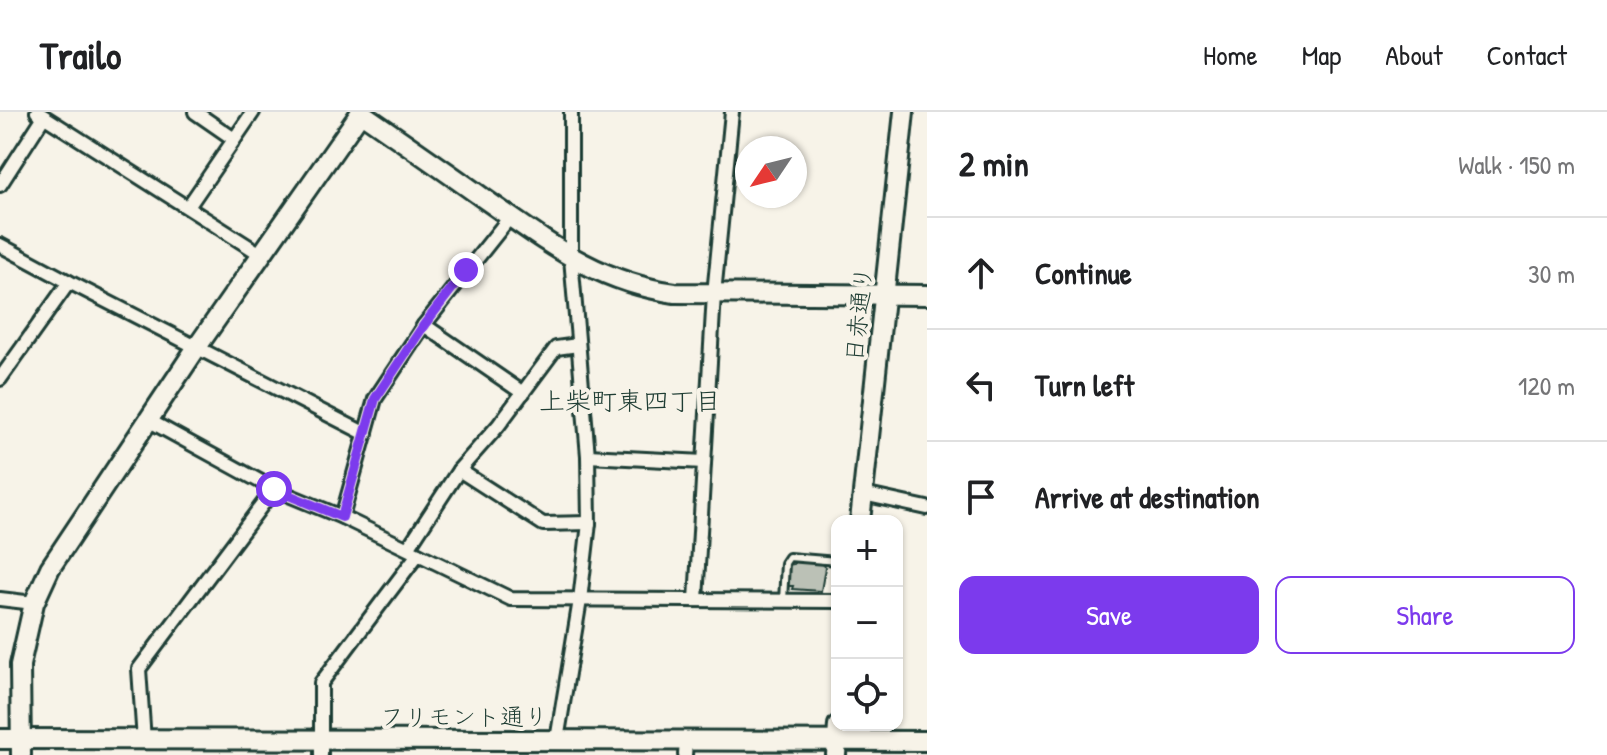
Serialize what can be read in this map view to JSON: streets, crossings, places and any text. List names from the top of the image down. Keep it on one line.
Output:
{"streets":{"street":["日赤通り","フリモント通り"]},"districts":["上柴町東四丁目"],"north":"bottom left","page":{"header":"Trailo","nav":["Home","Map","About","Contact"],"heading":["2 min","Walk · 150 m"],"list":[["Continue","30 m"],["Turn left","120 m"],"Arrive at destination"],"map_buttons":["+","−"],"buttons":["Save","Share"]}}
